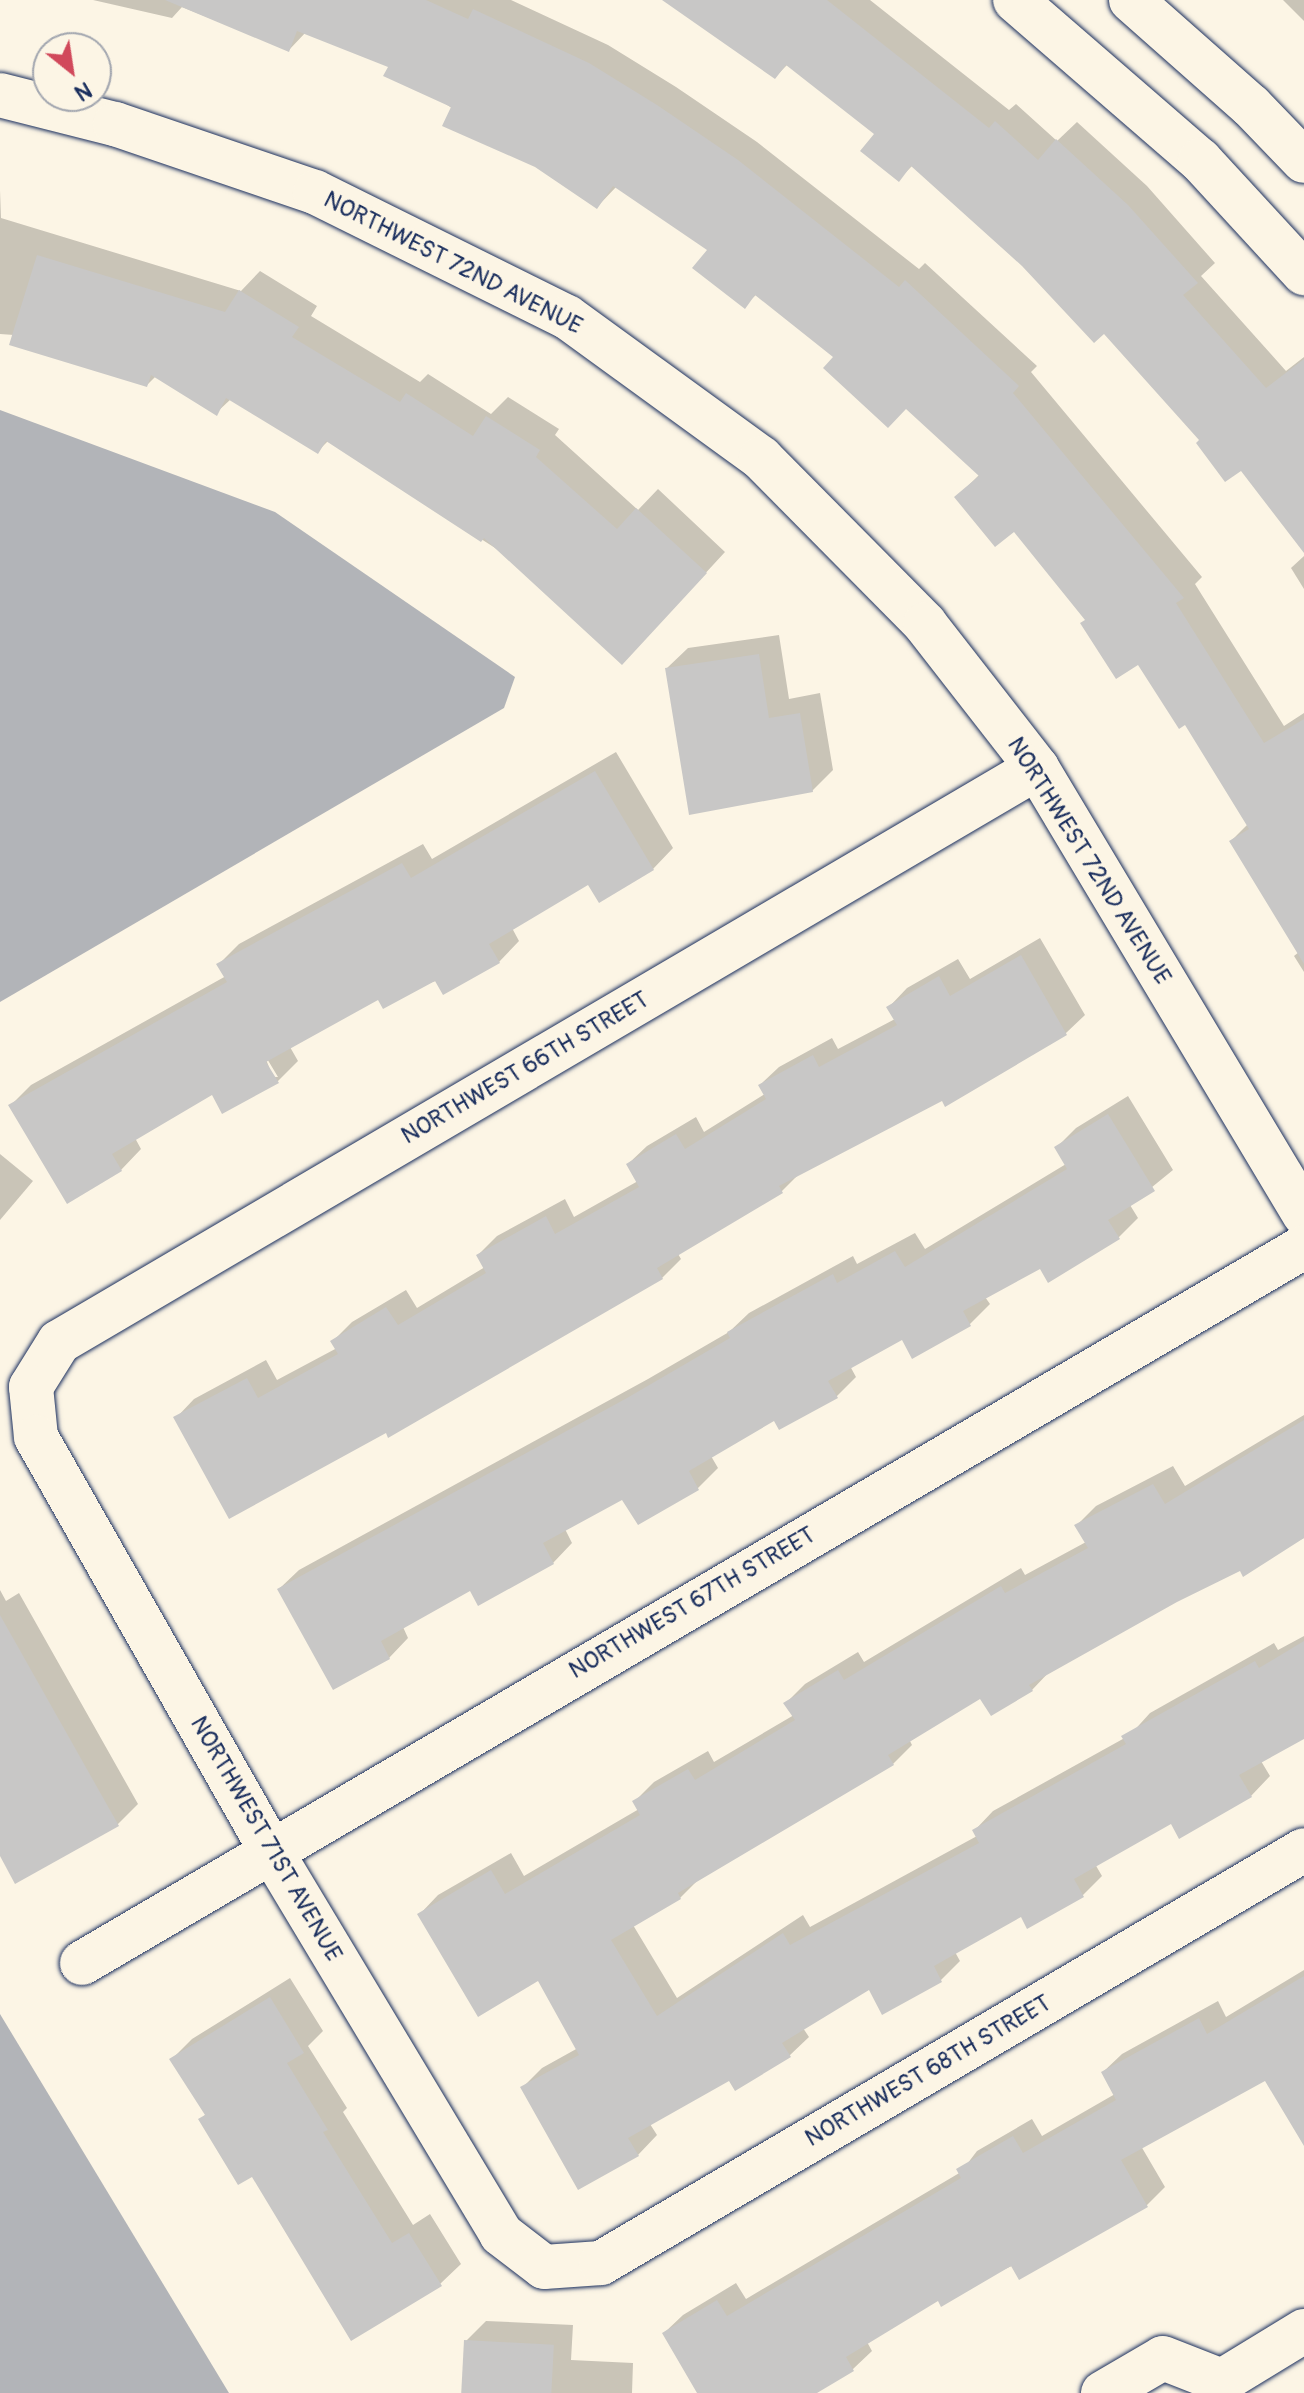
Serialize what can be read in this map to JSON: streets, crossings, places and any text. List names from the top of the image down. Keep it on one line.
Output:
{"streets":{"street":["NORTHWEST 72ND AVENUE","NORTHWEST 66TH STREET","NORTHWEST 67TH STREET","NORTHWEST 71ST AVENUE","NORTHWEST 68TH STREET"]},"crossings":[["NORTHWEST 72ND AVENUE","NORTHWEST 66TH STREET"],["NORTHWEST 66TH STREET","NORTHWEST 71ST AVENUE"],["NORTHWEST 67TH STREET","NORTHWEST 71ST AVENUE"],["NORTHWEST 71ST AVENUE","NORTHWEST 68TH STREET"]],"north":"bottom right"}
